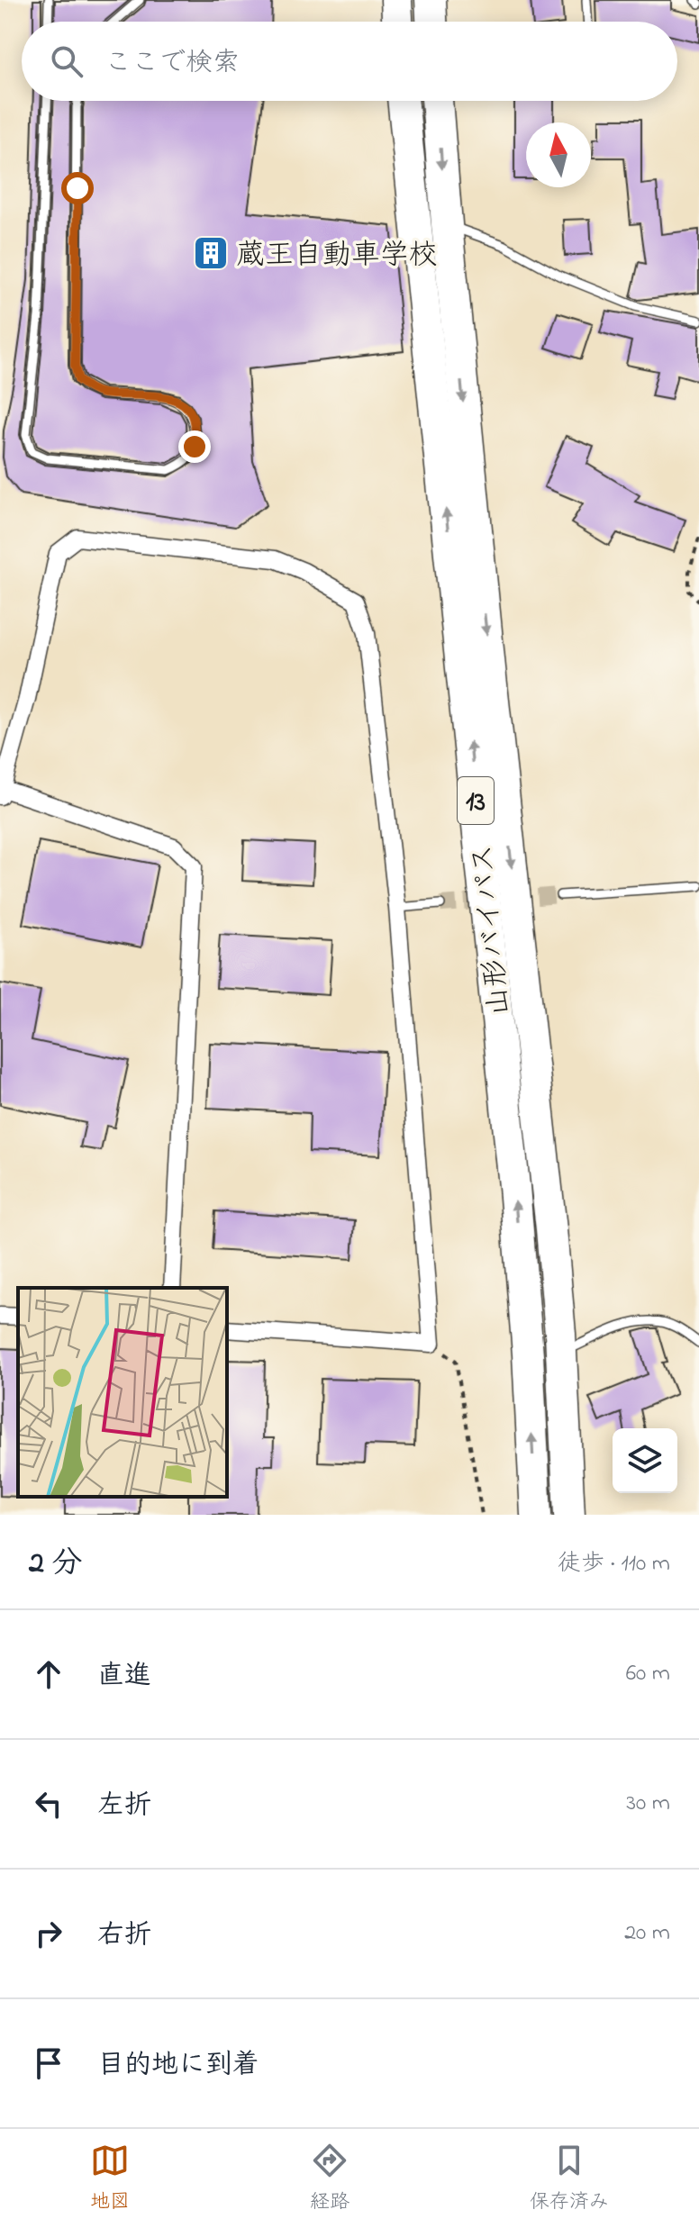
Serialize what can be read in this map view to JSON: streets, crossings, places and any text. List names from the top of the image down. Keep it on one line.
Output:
{"streets":{"highway":["13","山形バイパス"]},"places":{"building":["蔵王自動車学校"]},"north":"top","page":{"search":"ここで検索","heading":["2 分","徒歩 · 110 m"],"list":[["直進","60 m"],["左折","30 m"],["右折","20 m"],"目的地に到着"],"nav":["地図","経路","保存済み"]}}
